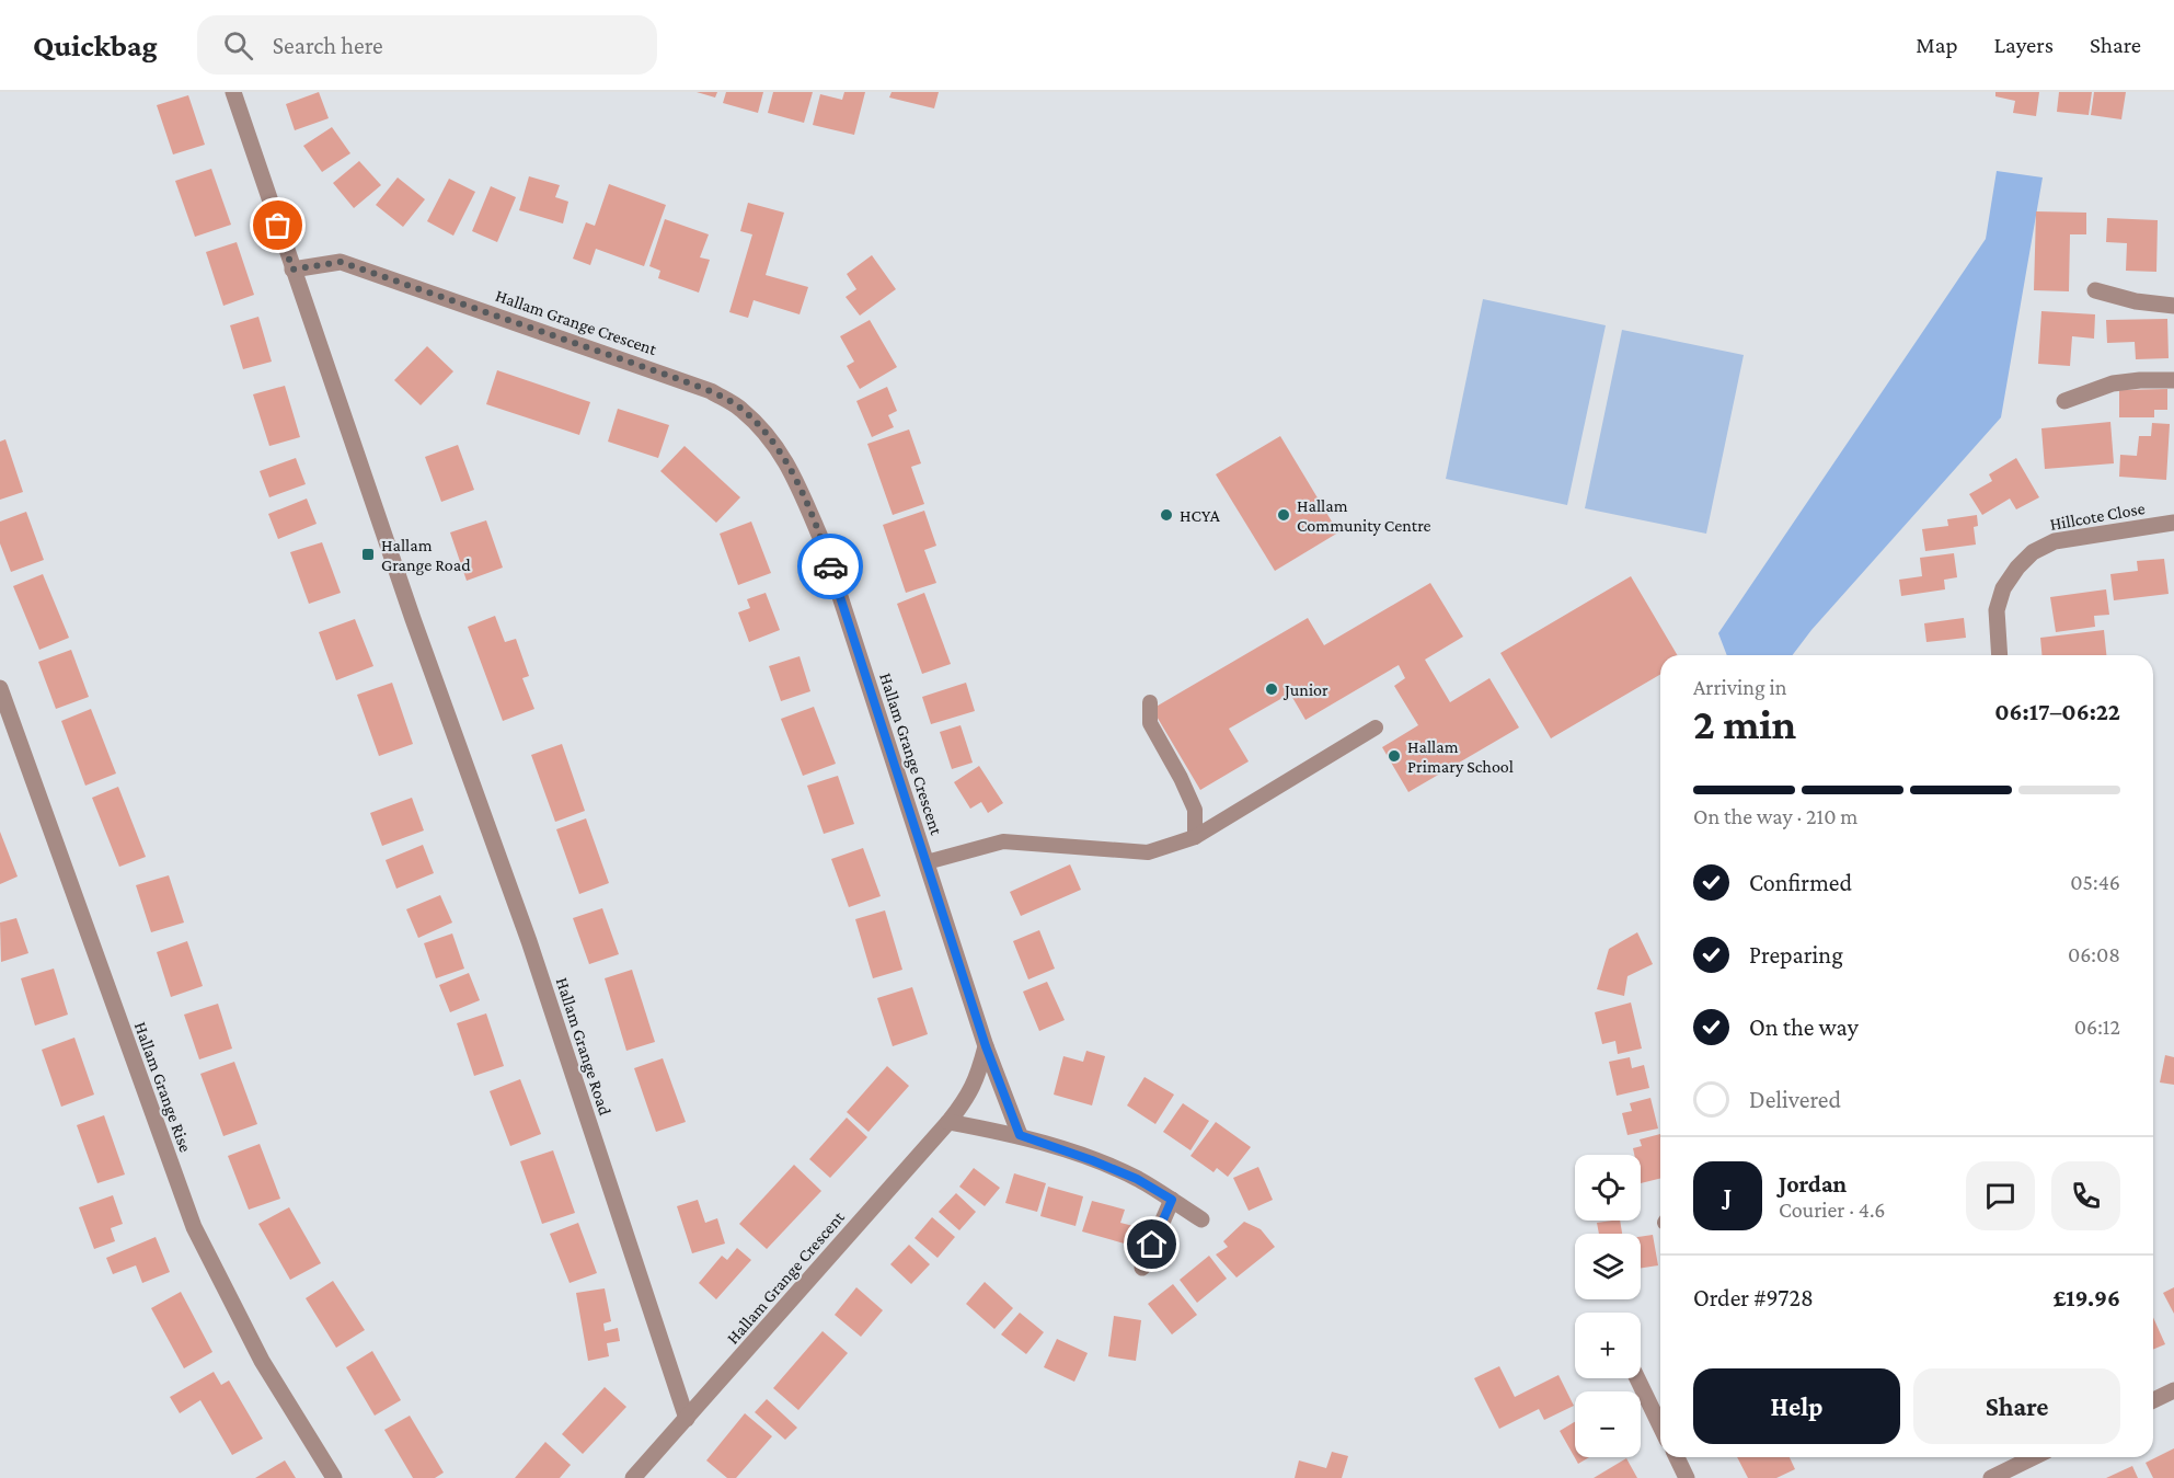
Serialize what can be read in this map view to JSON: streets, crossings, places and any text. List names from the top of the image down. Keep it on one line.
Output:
{"streets":{"street":["Hallam Grange Crescent","Hillcote Close","Hallam Grange Road","Hallam Grange Rise"]},"crossings":[["Hallam Grange Crescent","Hallam Grange Road"]],"places":{"other":["HCYA","Hallam Community Centre","Junior","Hallam Primary School"],"transit":["Hallam Grange Road"]},"page":{"header":"Quickbag","search":"Search here","nav":["Map","Layers","Share"],"heading":["2 min","Arriving in","06:17–06:22"],"panel":["Jordan","Courier · 4.6","Order #9728","£19.96"],"bar":"On the way · 210 m","list":[["Confirmed","05:46"],["Preparing","06:08"],["On the way","06:12"],"Delivered"],"map_buttons":["+","−"],"round":"J","buttons":["Help","Share"]}}
